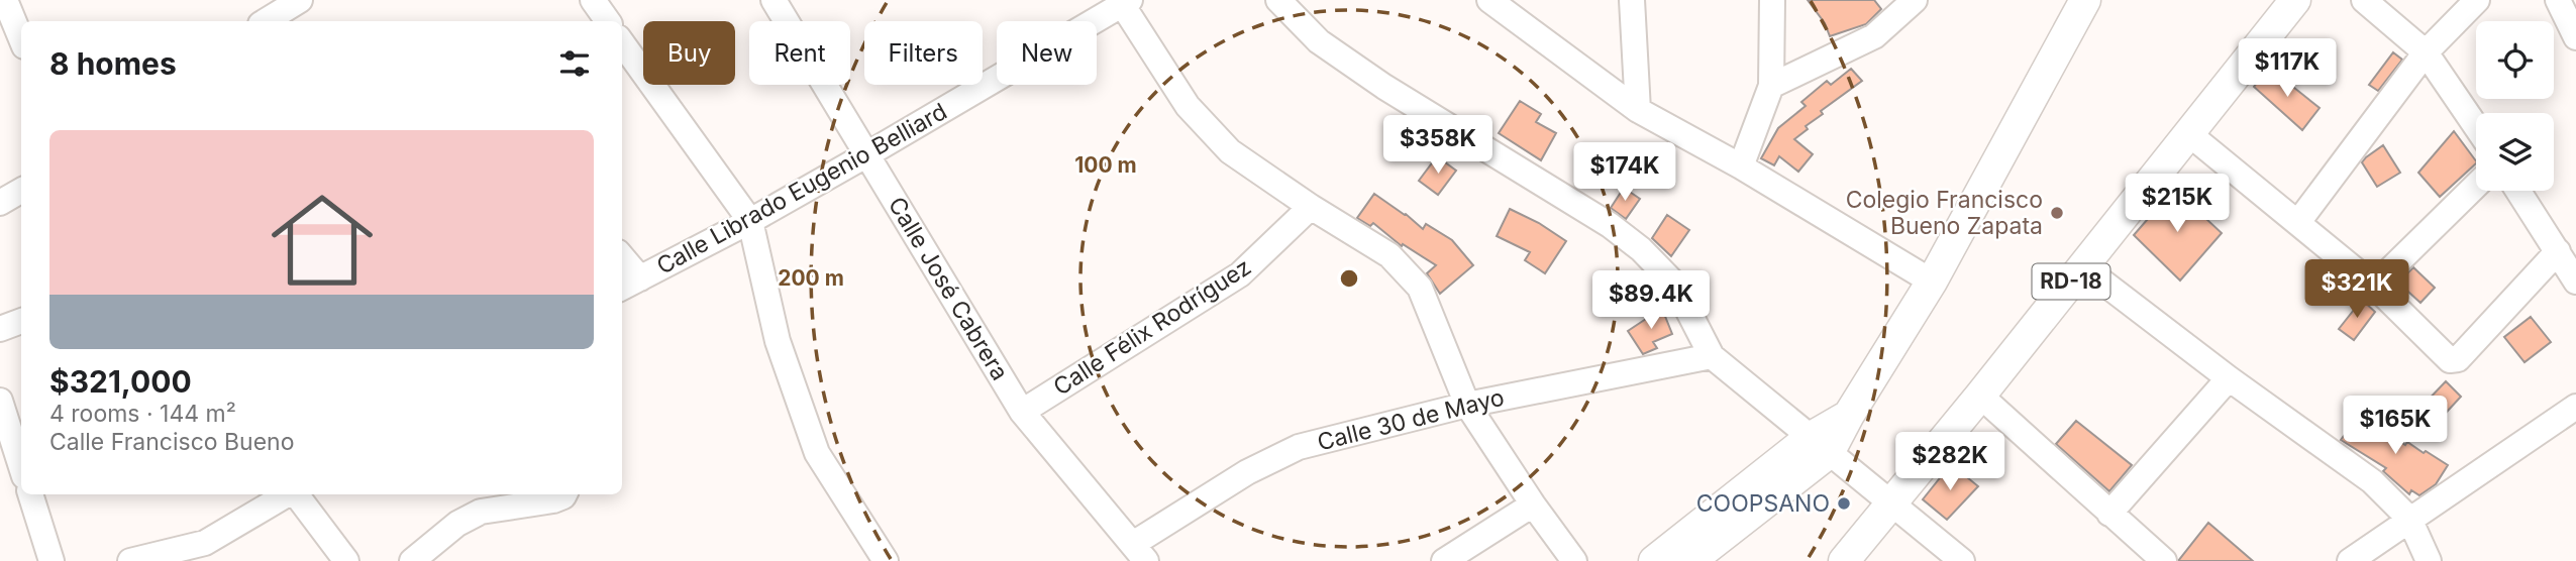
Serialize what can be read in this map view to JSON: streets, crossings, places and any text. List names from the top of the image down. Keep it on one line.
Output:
{"streets":{"main road":["RD-18"],"street":["Calle Librado Eugenio Belliard","Calle José Cabrera","Calle Félix Rodríguez","Calle 30 de Mayo"]},"crossings":[["Calle Librado Eugenio Belliard","Calle José Cabrera"],["Calle José Cabrera","Calle Félix Rodríguez"],["Calle José Cabrera","Calle 30 de Mayo"]],"places":["Colegio Francisco Bueno Zapata","COOPSANO"],"page":{"chip":["Buy","Rent","Filters","New"],"heading":"8 homes","price":["$117K","$358K","$174K","$215K","$321K","$89.4K","$165K","$282K"],"list":[{"name":"$321,000","note":"4 rooms · 144 m² · Calle Francisco Bueno"}]},"rings":["100 m","200 m"]}
